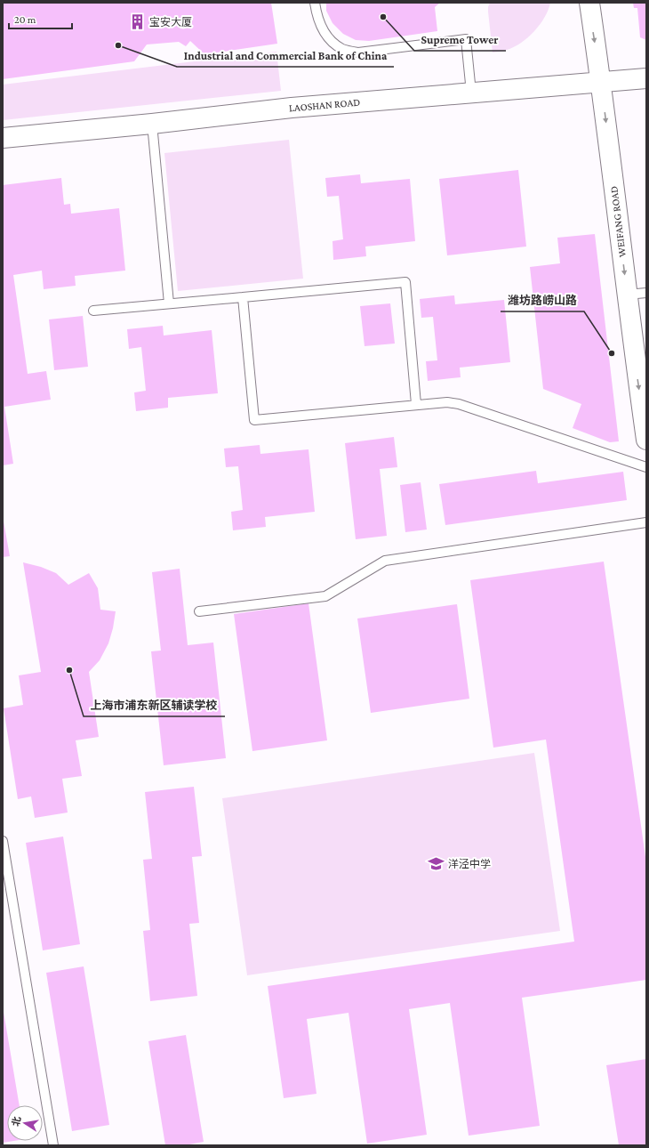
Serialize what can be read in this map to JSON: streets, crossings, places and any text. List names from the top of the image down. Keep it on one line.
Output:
{"streets":{"street":["LAOSHAN ROAD","WEIFANG ROAD"]},"crossings":[["LAOSHAN ROAD","WEIFANG ROAD"]],"one_way":["WEIFANG ROAD"],"places":{"other":["Supreme Tower","Industrial and Commercial Bank of China","潍坊路崂山路","上海市浦东新区辅读学校"],"building":["宝安大厦"],"school or university":["洋泾中学"]},"scale_bar":"20 m","north":"left"}
